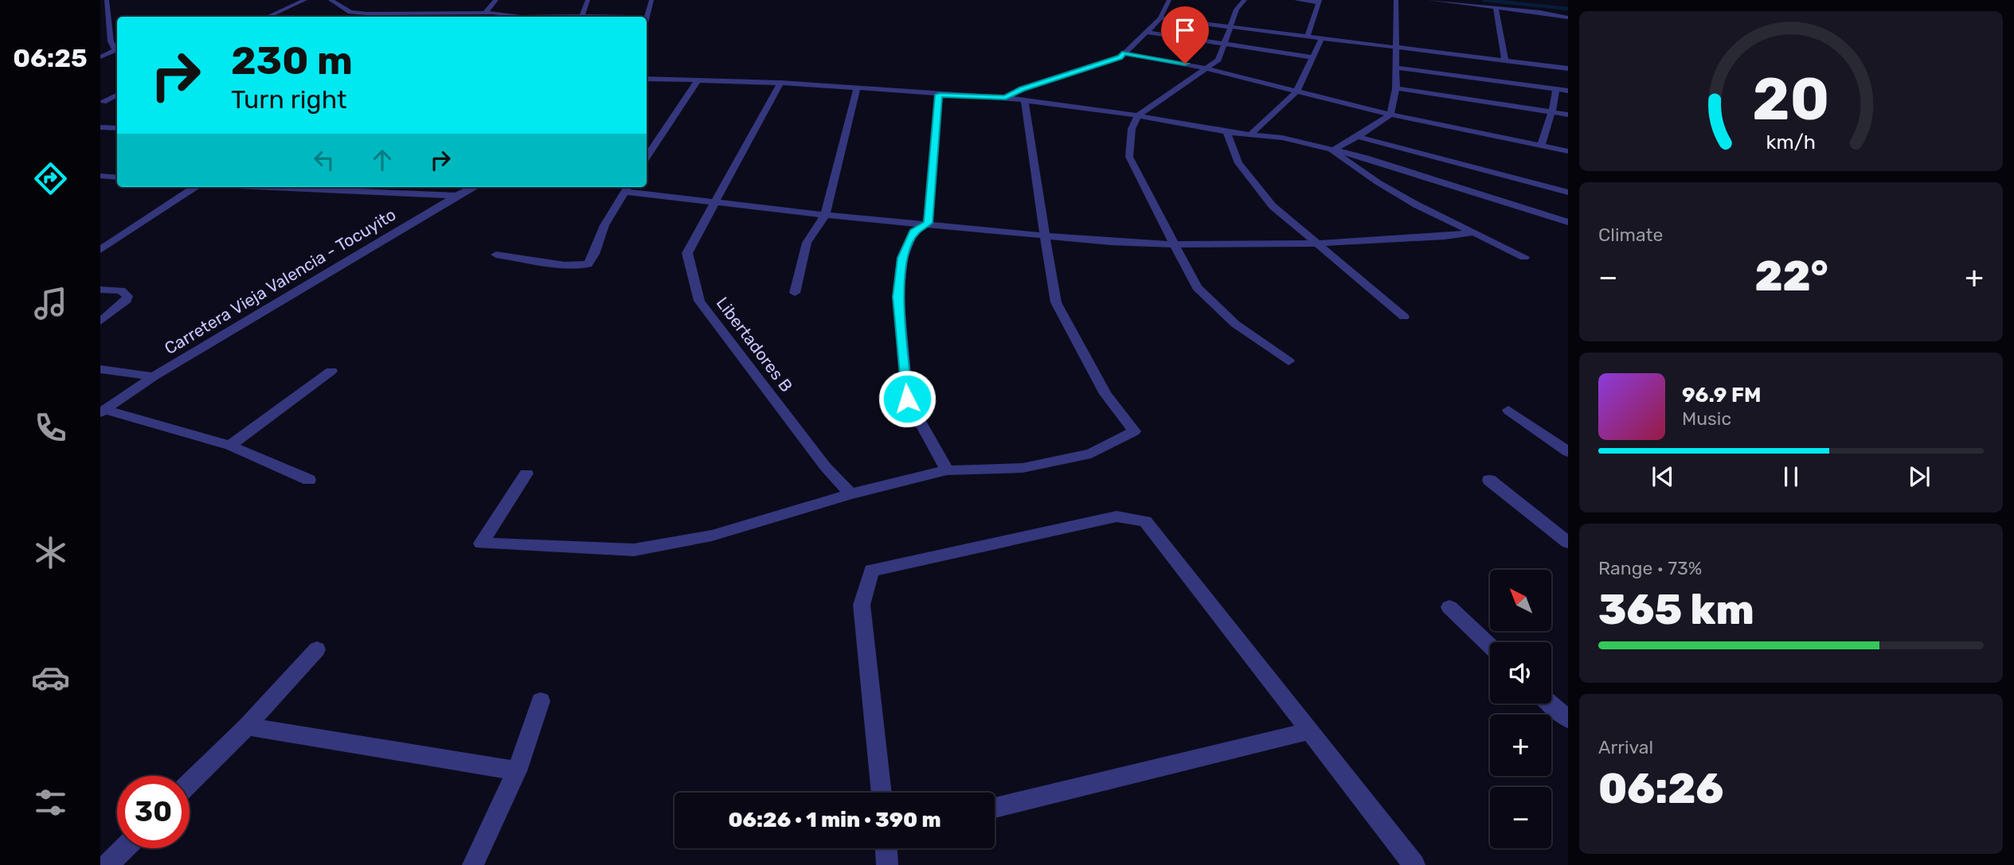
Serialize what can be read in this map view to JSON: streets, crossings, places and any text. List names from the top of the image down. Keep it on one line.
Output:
{"streets":{"street":["Carretera Vieja Valencia - Tocuyito","Libertadores B"]},"north":"top left","page":{"tabs":"06:25","turn":["230 m","Turn right"],"tile":["Climate",["Range · 73%","365 km"],["Arrival","06:26"]],"heat":["−","22°","+"],"song":["96.9 FM","Music"],"map_buttons":["+","−"],"limit":"30","trip":"06:26 · 1 min · 390 m","gauge":["20","km/h"]}}
